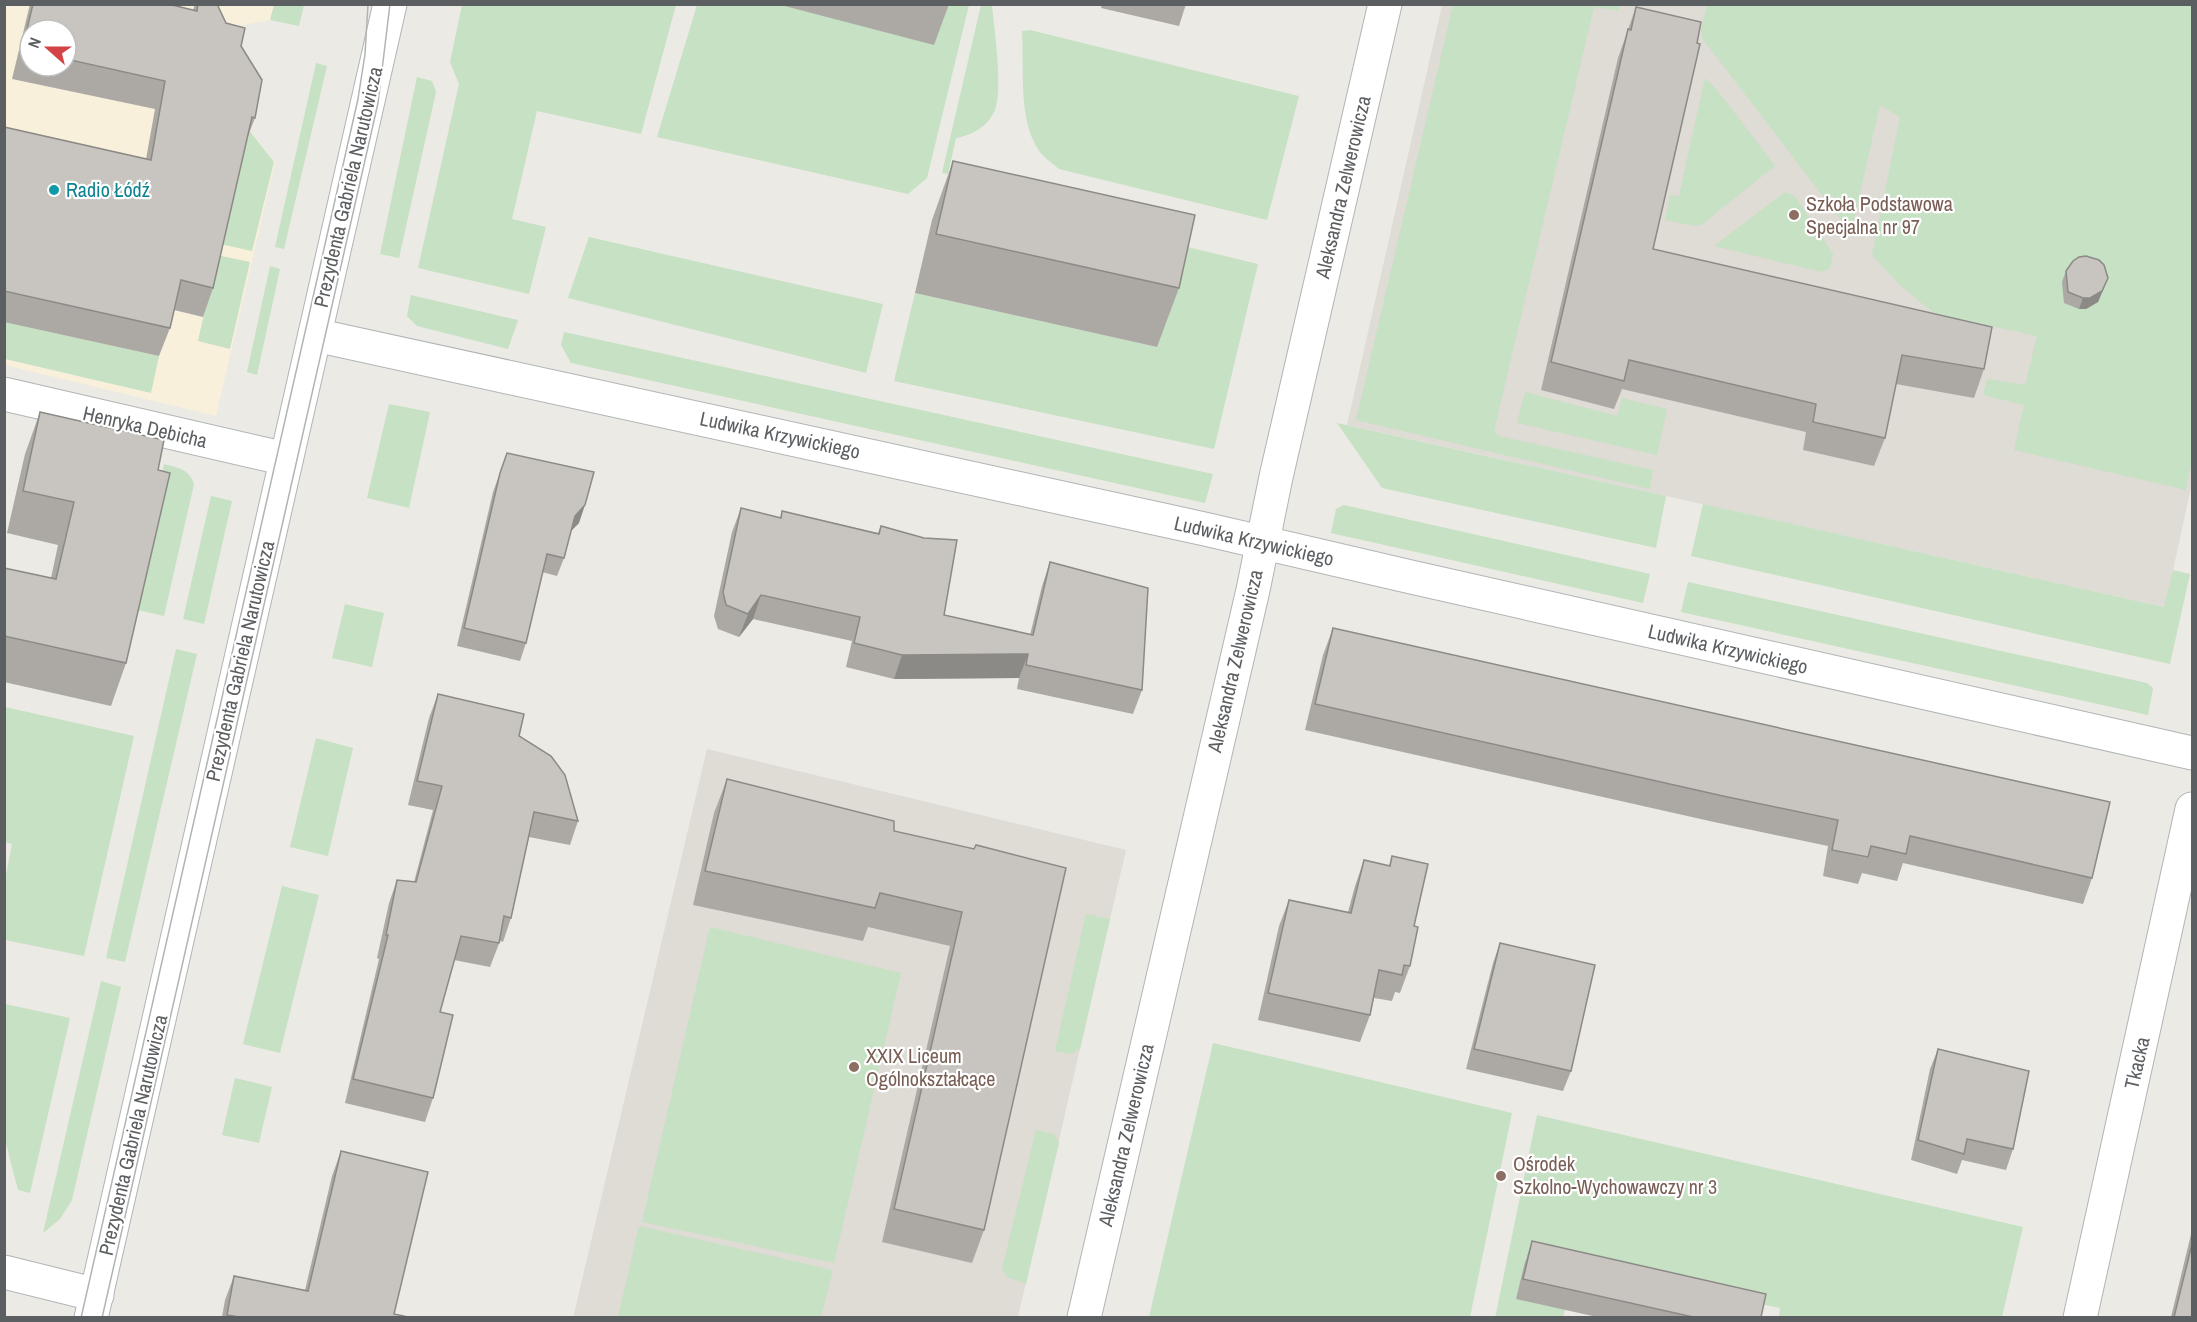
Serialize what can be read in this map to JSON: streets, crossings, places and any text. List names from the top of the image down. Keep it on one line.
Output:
{"streets":{"street":["Prezydenta Gabriela Narutowicza","Aleksandra Zelwerowicza","Henryka Debicha","Ludwika Krzywickiego","Tkacka"]},"crossings":[["Prezydenta Gabriela Narutowicza","Henryka Debicha"],["Prezydenta Gabriela Narutowicza","Ludwika Krzywickiego"],["Aleksandra Zelwerowicza","Ludwika Krzywickiego"]],"places":["Radio Łódź","Szkoła Podstawowa Specjalna nr 97","XXIX Liceum Ogólnokształcące","Ośrodek Szkolno-Wychowawczy nr 3"],"north":"left"}
